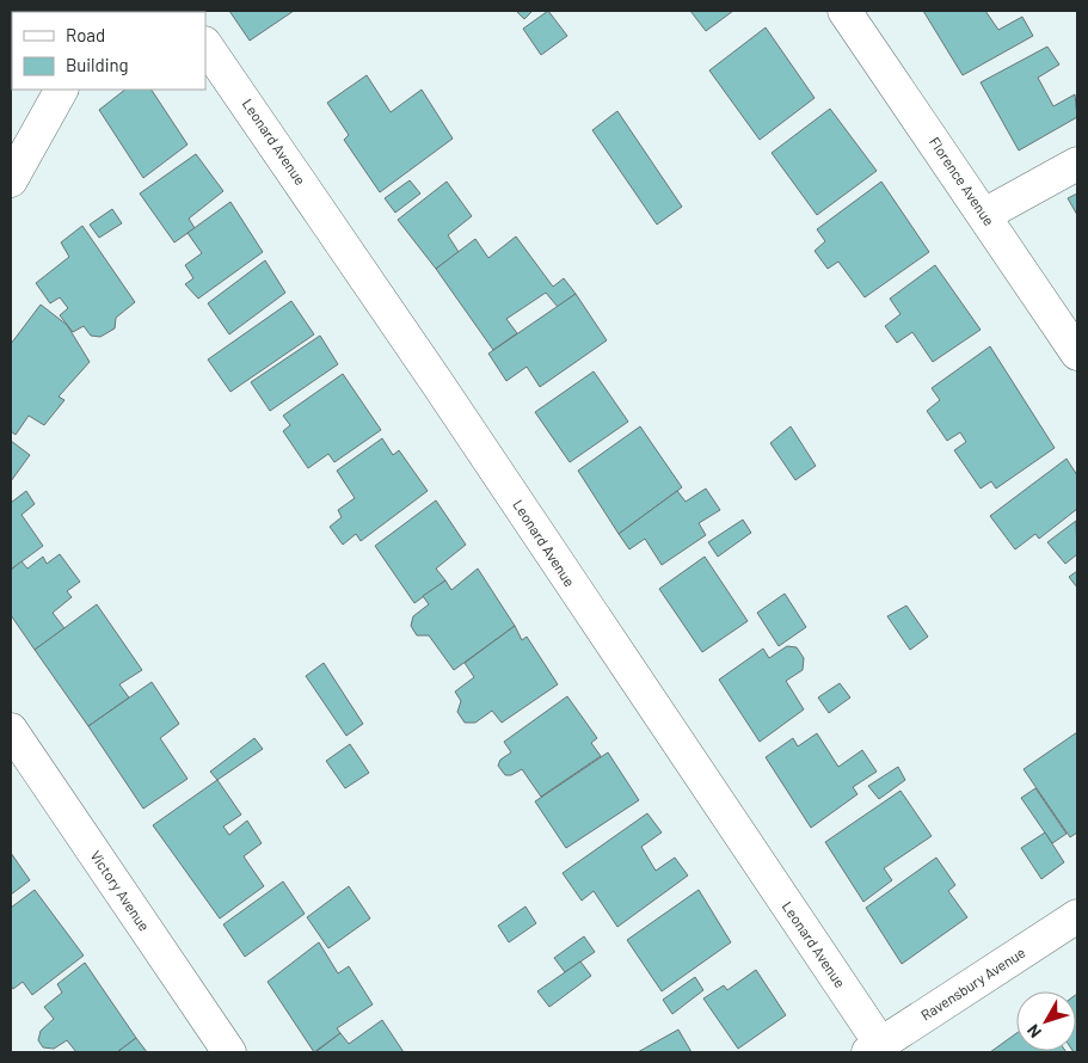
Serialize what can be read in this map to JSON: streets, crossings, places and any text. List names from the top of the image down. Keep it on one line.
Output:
{"streets":{"street":["Leonard Avenue","Florence Avenue","Victory Avenue","Ravensbury Avenue"]},"crossings":[["Leonard Avenue","Ravensbury Avenue"]],"legend":["Road","Building"],"north":"bottom left"}
